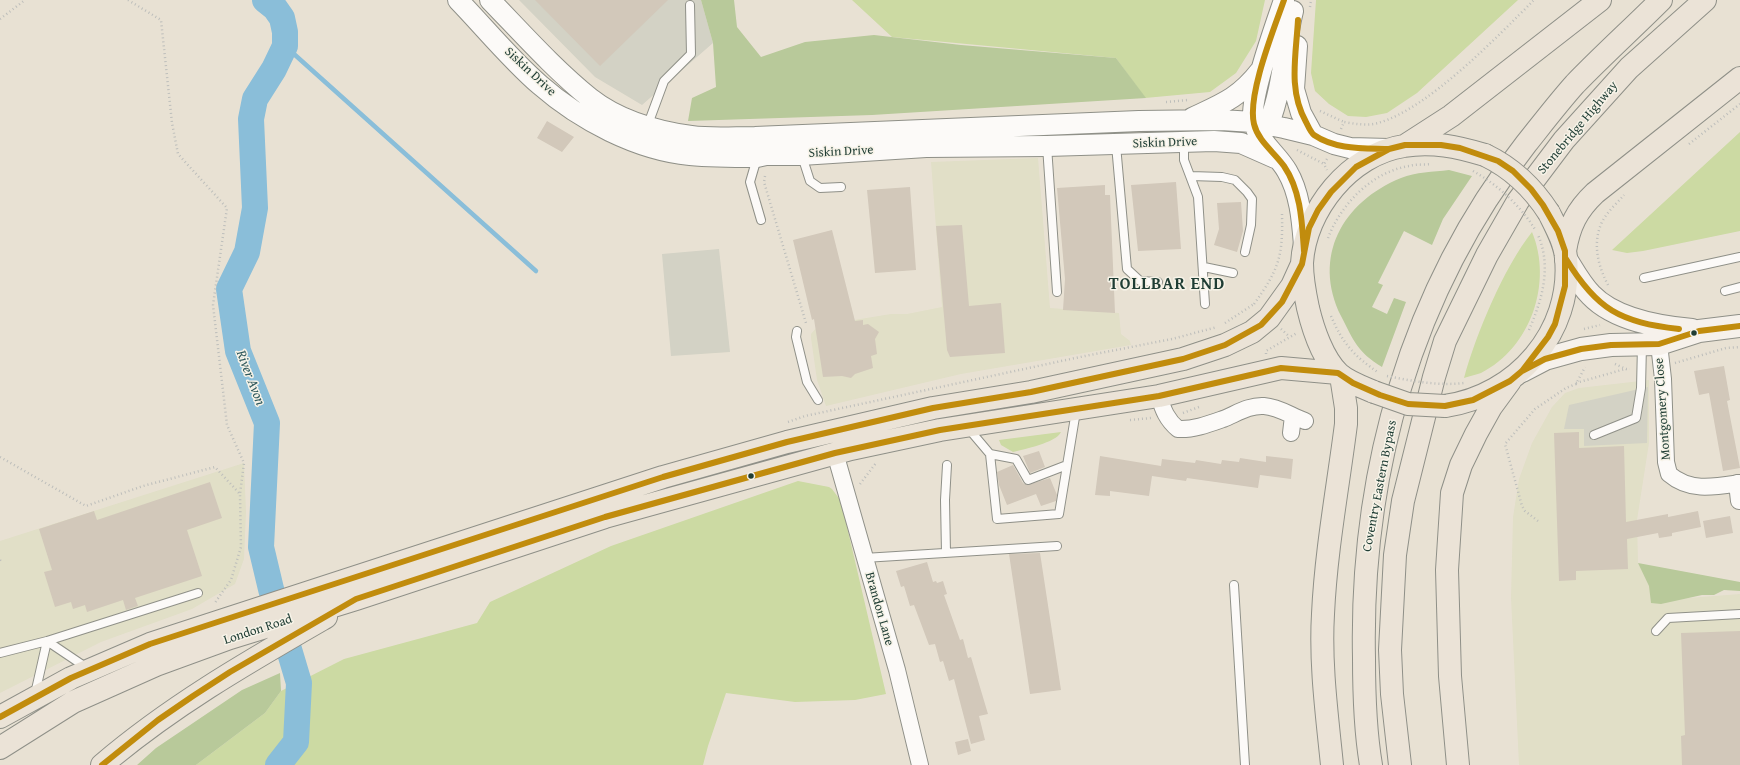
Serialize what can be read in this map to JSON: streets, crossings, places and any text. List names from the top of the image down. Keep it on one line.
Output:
{"streets":{"highway":["Stonebridge Highway","Coventry Eastern Bypass","London Road"],"street":["Siskin Drive","Montgomery Close","Brandon Lane"]},"crossings":[["Stonebridge Highway","Coventry Eastern Bypass"]],"districts":["TOLLBAR END"],"water":["River Avon"]}
